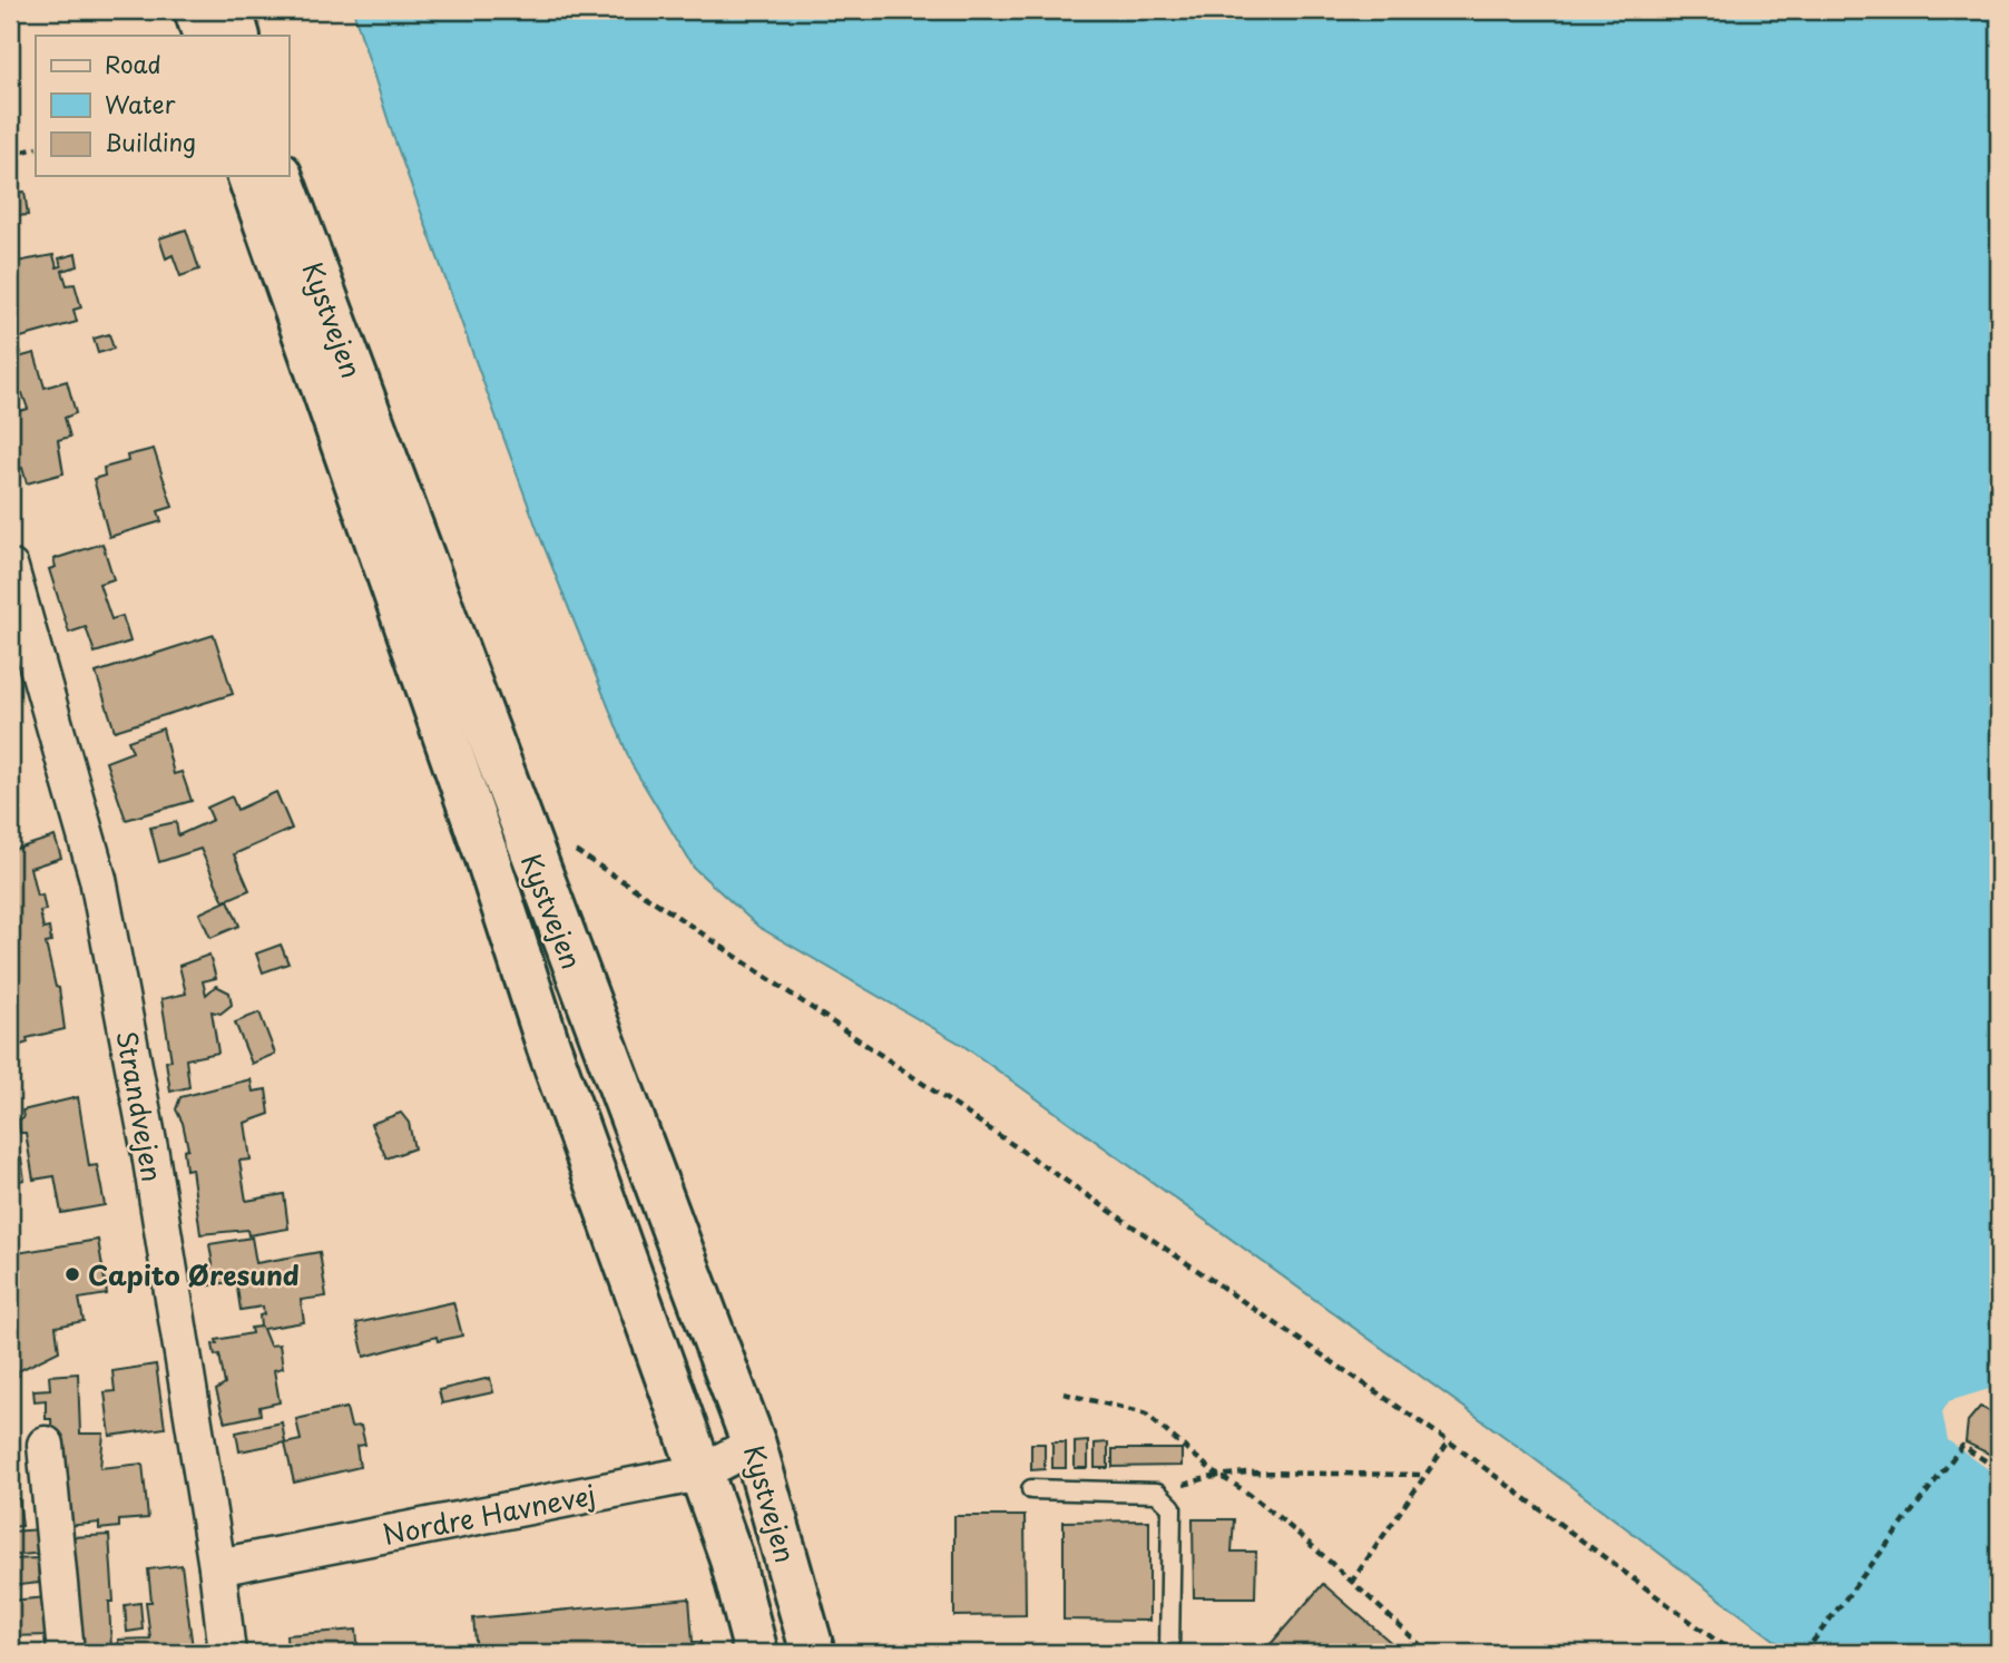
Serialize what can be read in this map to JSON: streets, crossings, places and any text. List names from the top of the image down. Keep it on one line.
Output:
{"streets":{"main road":["Kystvejen"],"street":["Strandvejen","Nordre Havnevej"]},"crossings":[["Kystvejen","Nordre Havnevej"],["Strandvejen","Nordre Havnevej"]],"places":["Capito Øresund"],"legend":["Road","Water","Building"]}
